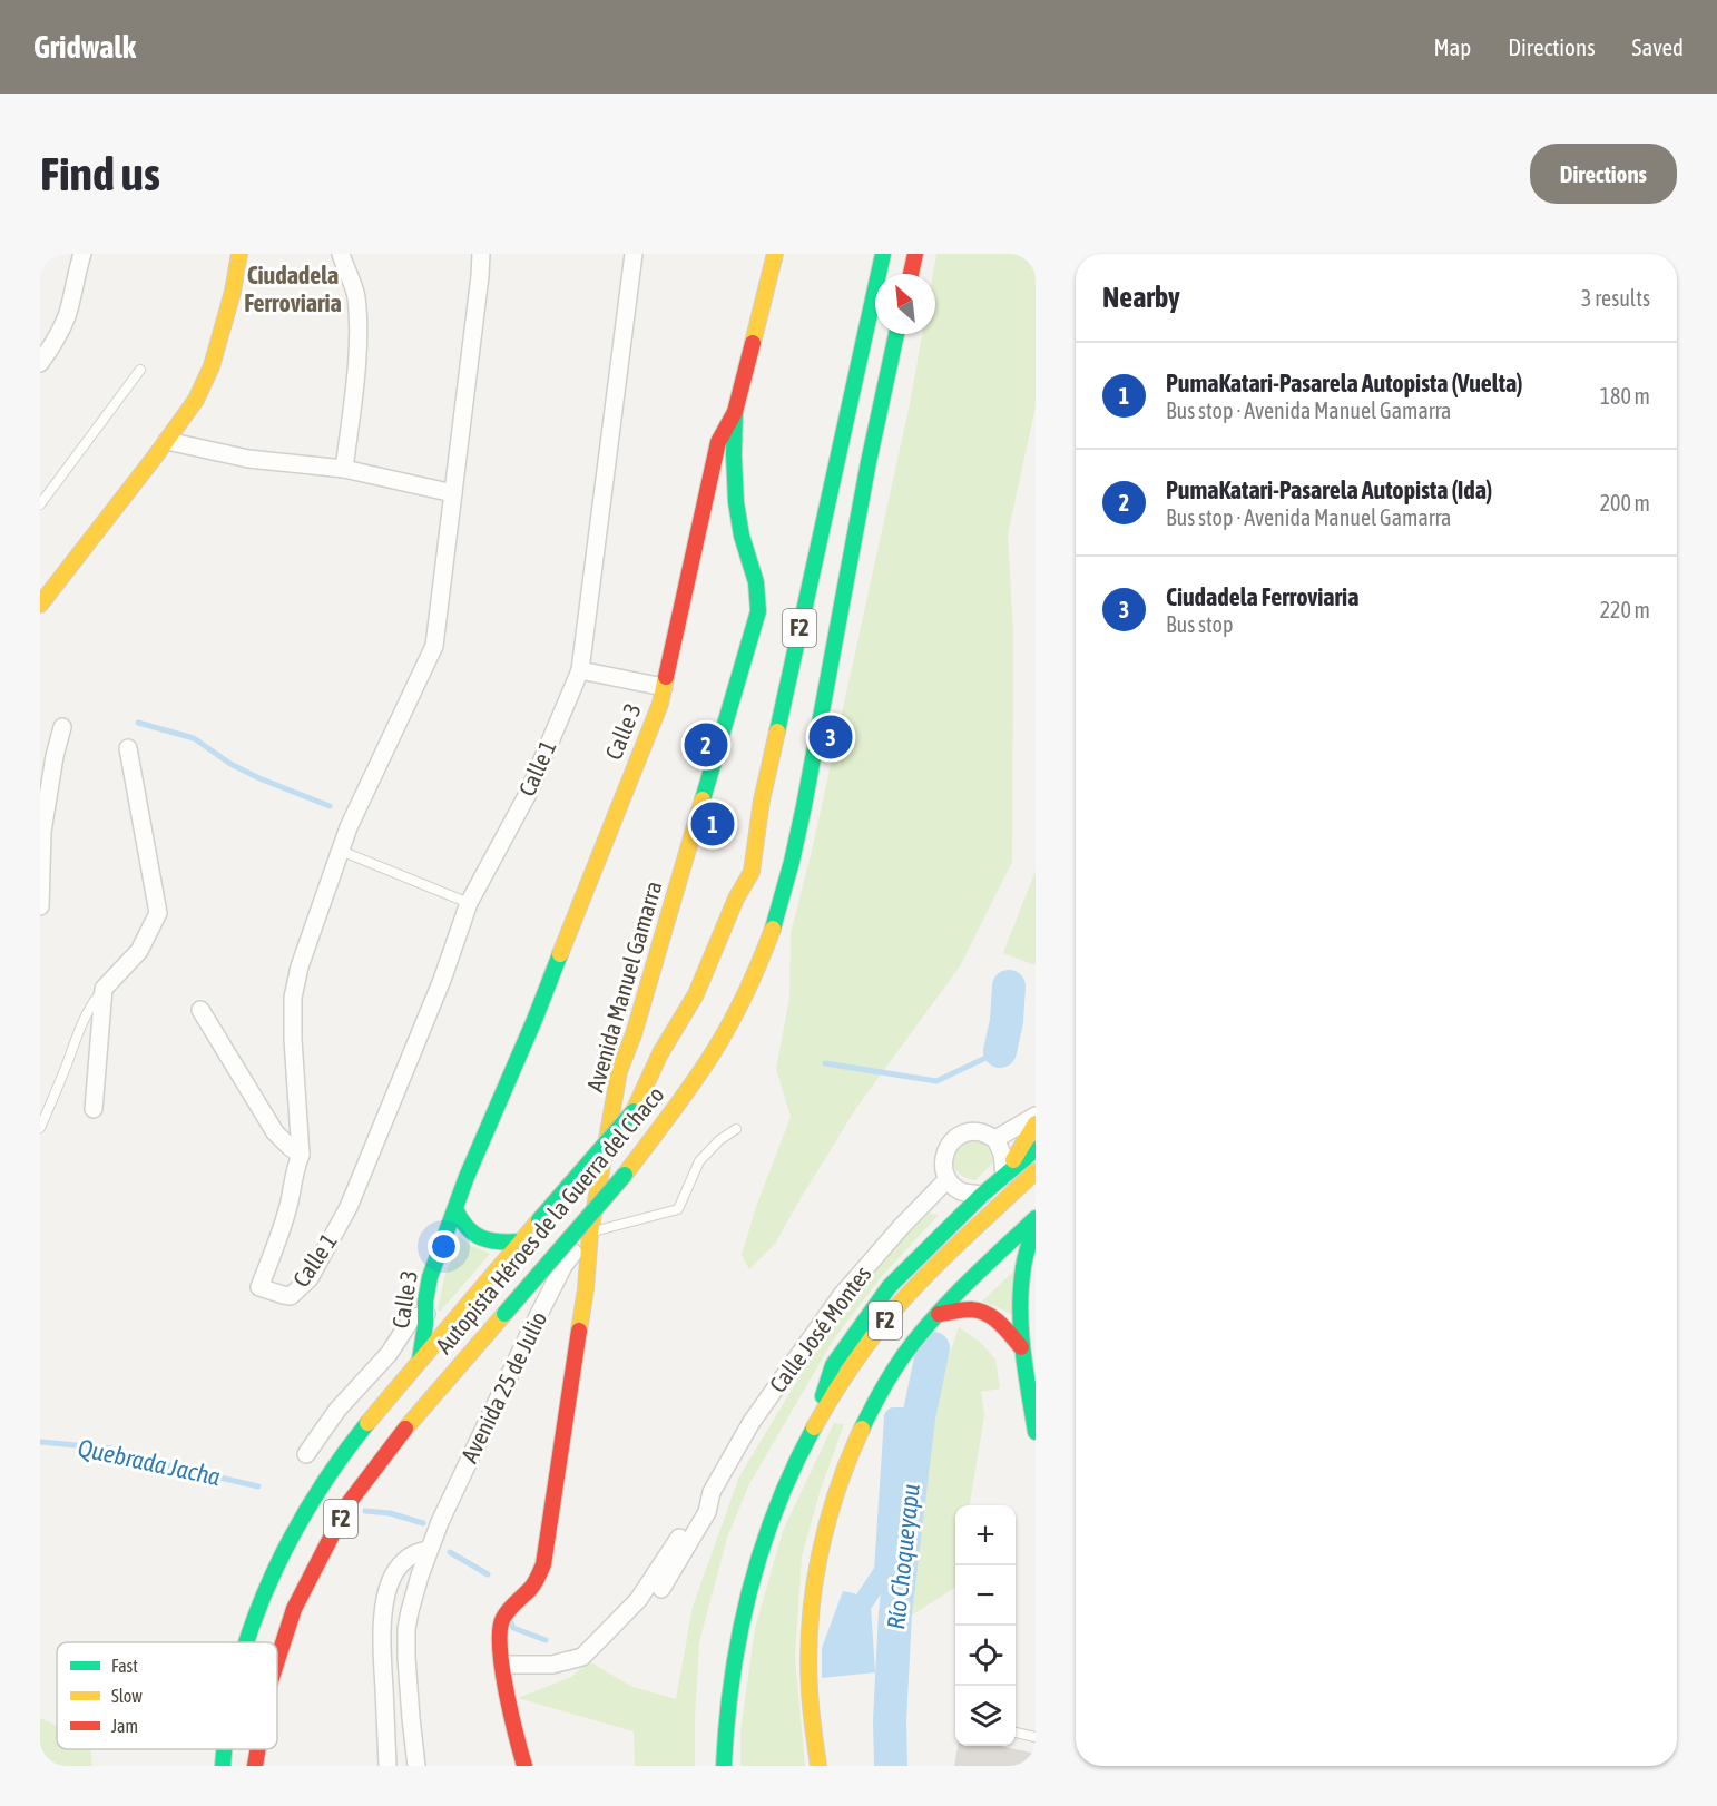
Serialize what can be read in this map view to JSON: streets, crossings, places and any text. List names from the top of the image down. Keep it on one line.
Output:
{"streets":{"main road":["F2","Calle 3","Avenida Manuel Gamarra","Autopista Héroes de la Guerra del Chaco"],"street":["Calle 1","Calle José Montes","Avenida 25 de Julio"]},"crossings":[["Calle 3","Avenida Manuel Gamarra"],["Calle 3","Autopista Héroes de la Guerra del Chaco"],["Avenida Manuel Gamarra","Calle José Montes"],["Avenida Manuel Gamarra","Avenida 25 de Julio"]],"districts":["Ciudadela Ferroviaria"],"water":["Quebrada Jacha","Río Choqueyapu"],"legend":["Fast","Slow","Jam"],"north":"top left","page":{"header":"Gridwalk","nav":["Map","Directions","Saved"],"buttons":"Directions","title":"Find us","heading":["Nearby","3 results"],"list":[{"mark":"1","name":"PumaKatari-Pasarela Autopista (Vuelta)","note":"Bus stop · Avenida Manuel Gamarra","value":"180 m"},{"mark":"2","name":"PumaKatari-Pasarela Autopista (Ida)","note":"Bus stop · Avenida Manuel Gamarra","value":"200 m"},{"mark":"3","name":"Ciudadela Ferroviaria","note":"Bus stop","value":"220 m"}],"pins":["3","2","1"],"map_buttons":["+","−"]}}
